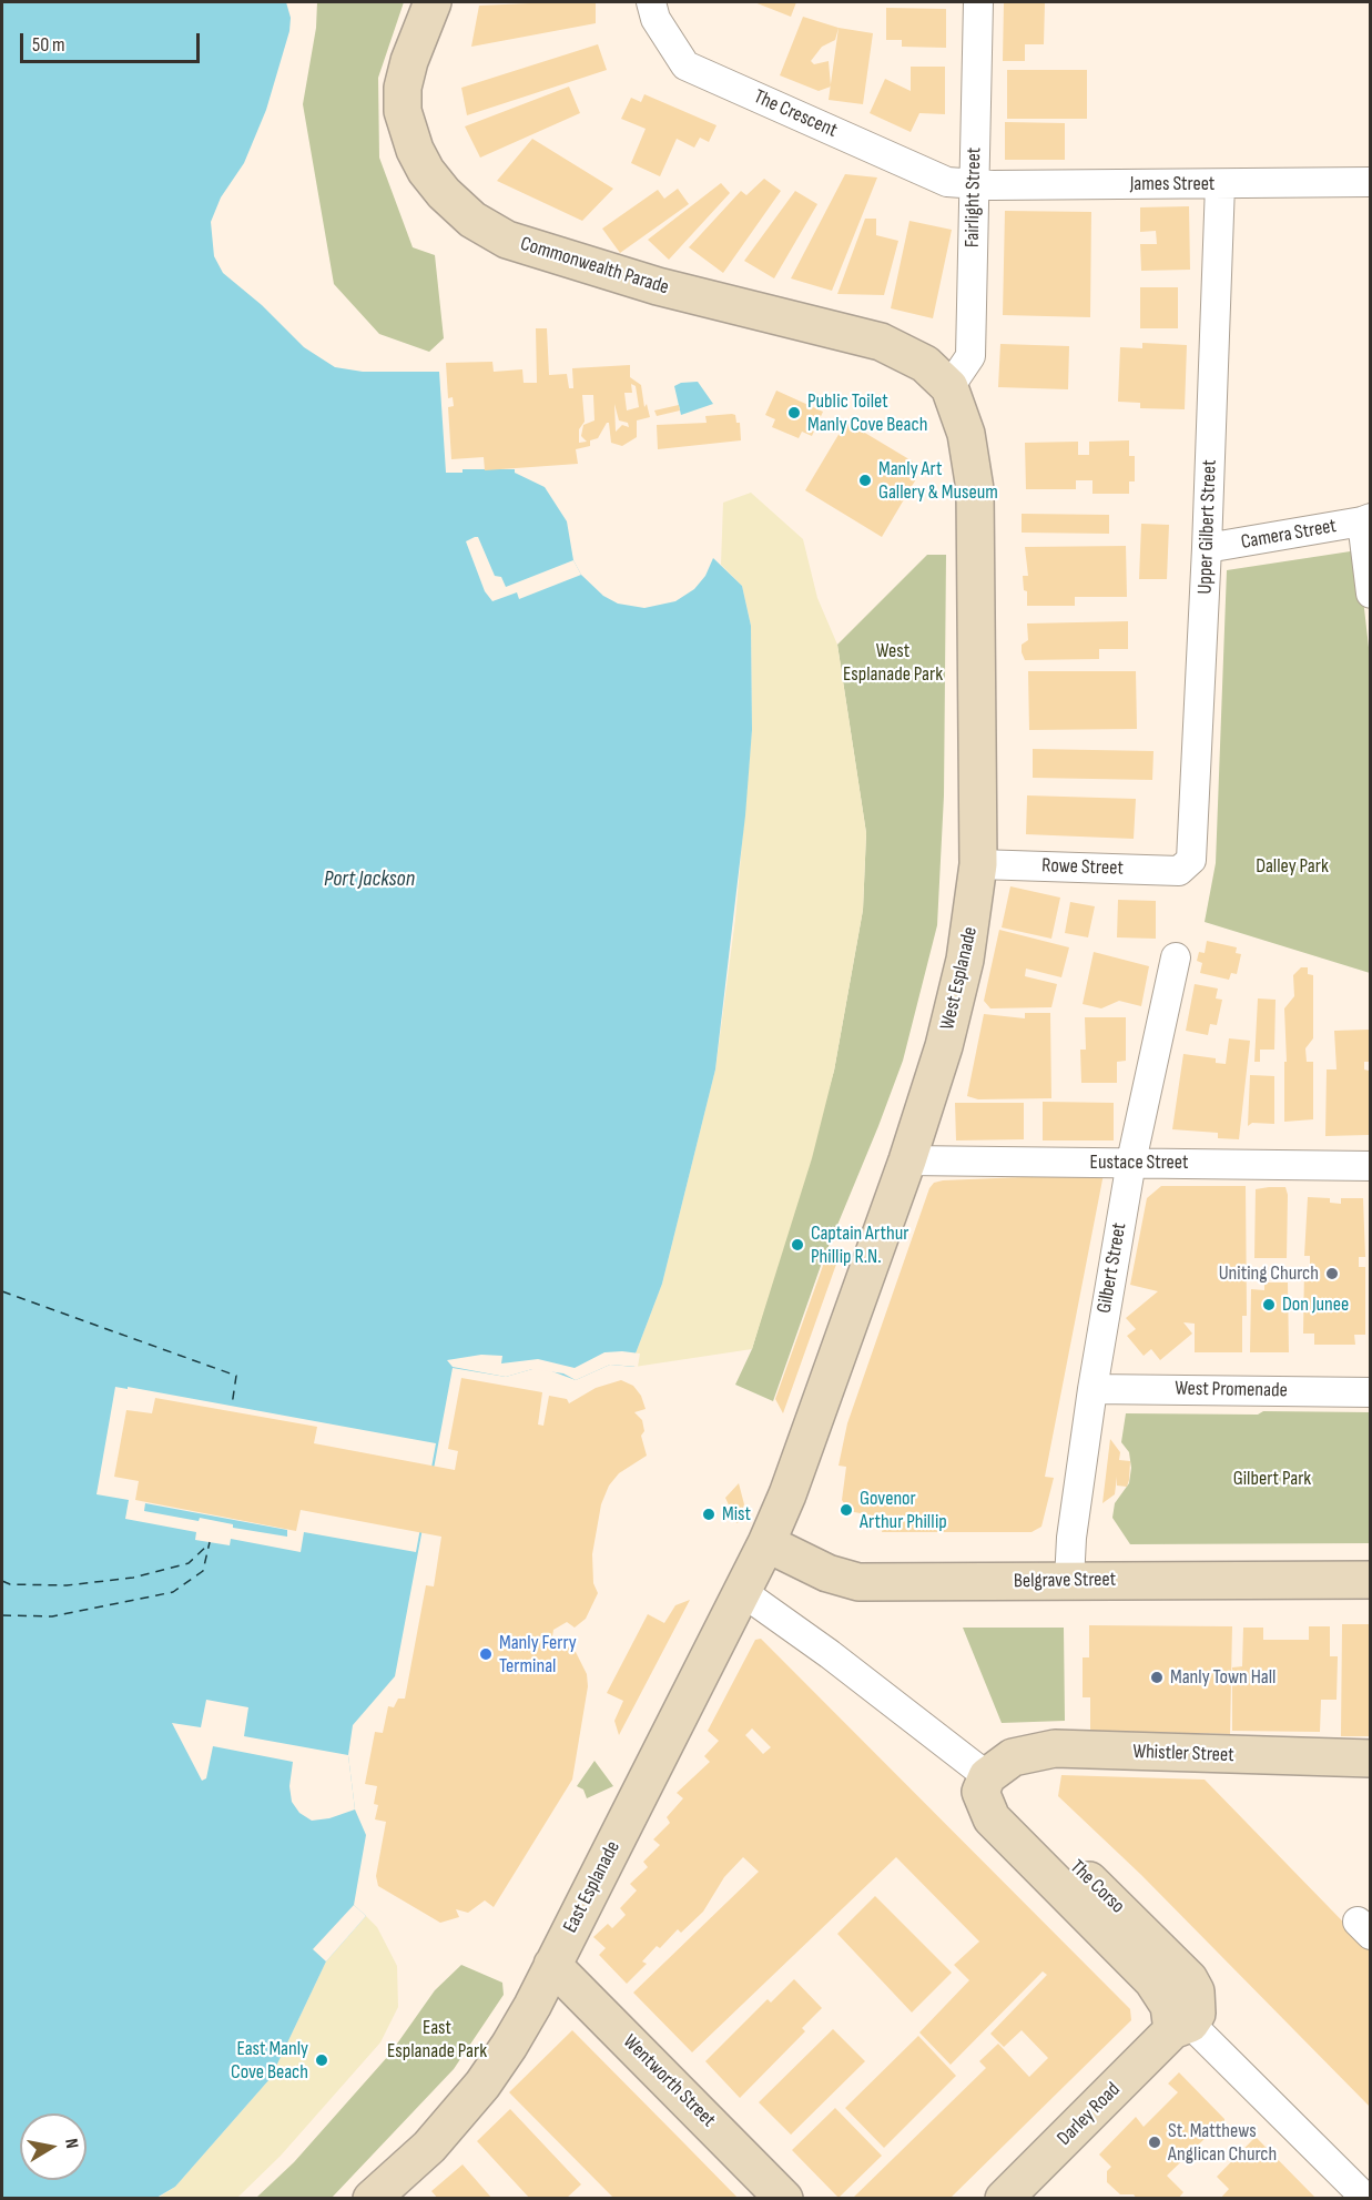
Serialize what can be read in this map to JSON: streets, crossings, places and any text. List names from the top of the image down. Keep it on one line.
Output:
{"streets":{"main road":["Commonwealth Parade","West Esplanade","Belgrave Street","Whistler Street","East Esplanade","The Corso","Wentworth Street","Darley Road"],"street":["The Crescent","James Street","Fairlight Street","Upper Gilbert Street","Camera Street","Rowe Street","Eustace Street","Gilbert Street","West Promenade"]},"crossings":[["The Crescent","James Street"],["The Crescent","Fairlight Street"],["James Street","Fairlight Street"],["James Street","Upper Gilbert Street"],["Fairlight Street","Commonwealth Parade"],["Fairlight Street","West Esplanade"],["Commonwealth Parade","West Esplanade"],["Upper Gilbert Street","Camera Street"],["Upper Gilbert Street","Rowe Street"],["Rowe Street","West Esplanade"],["West Esplanade","Eustace Street"],["West Esplanade","Belgrave Street"],["West Esplanade","East Esplanade"],["Eustace Street","Gilbert Street"],["Gilbert Street","West Promenade"],["Gilbert Street","Belgrave Street"],["Belgrave Street","East Esplanade"],["Whistler Street","The Corso"],["East Esplanade","Wentworth Street"],["The Corso","Darley Road"]],"water":["Port Jackson"],"parks":["West Esplanade Park","Dalley Park","Gilbert Park","East Esplanade Park"],"places":["Public Toilet Manly Cove Beach","Manly Art Gallery & Museum","Captain Arthur Phillip R.N.","Uniting Church","Don Junee","Govenor Arthur Phillip","Mist","Manly Ferry Terminal","Manly Town Hall","East Manly Cove Beach","St. Matthews Anglican Church"],"scale_bar":"50 m","north":"right"}
